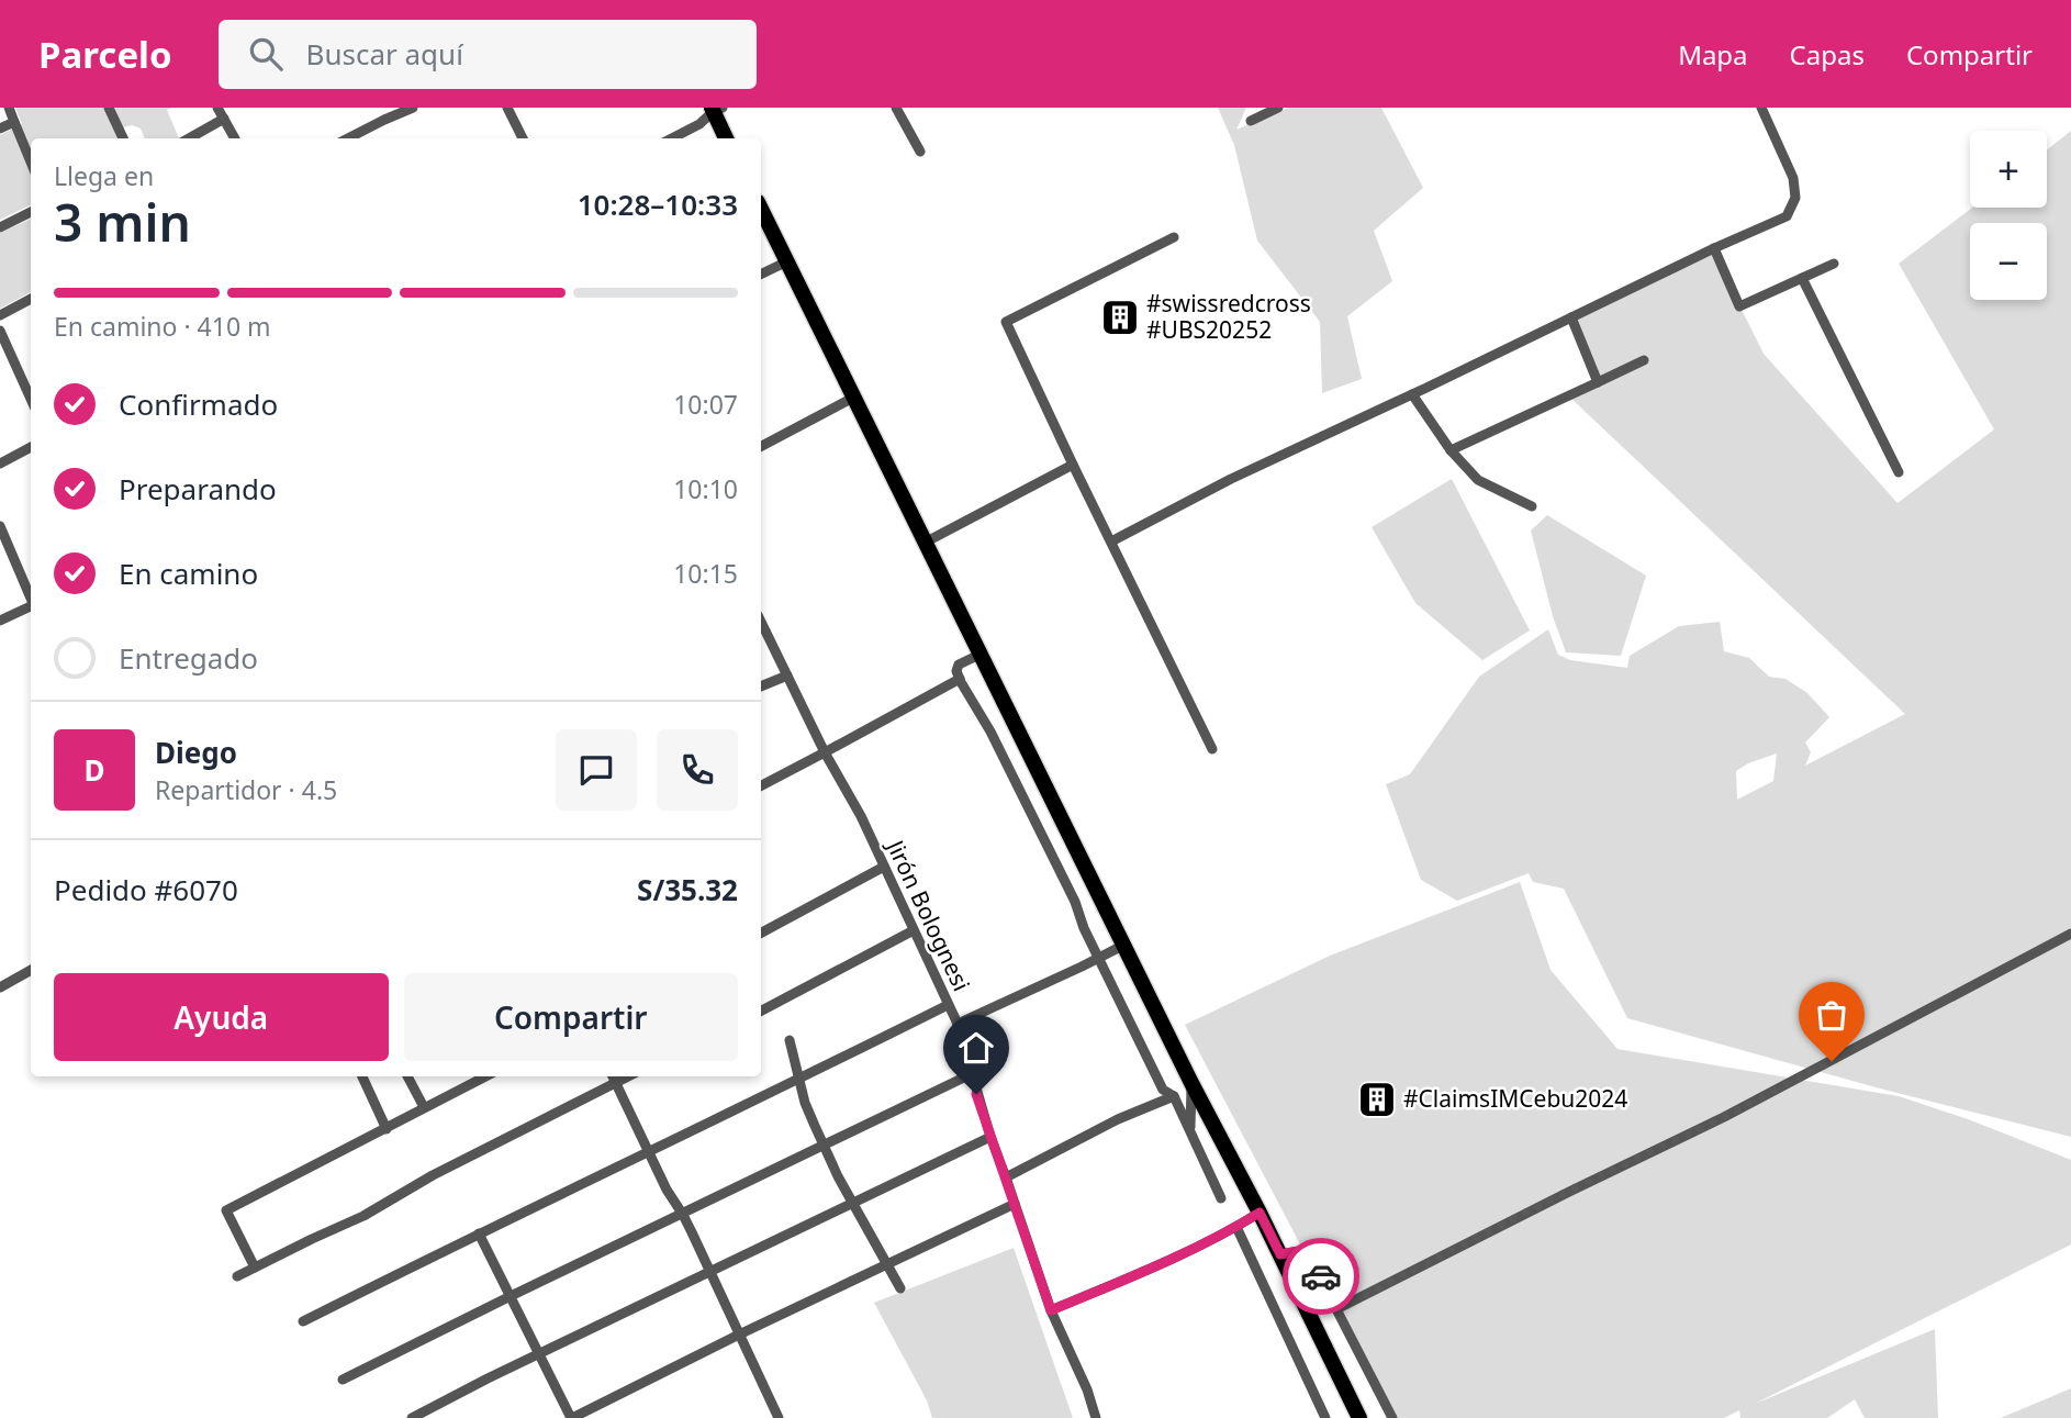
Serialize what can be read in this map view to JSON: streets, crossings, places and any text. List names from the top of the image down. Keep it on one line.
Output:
{"streets":{"street":["Jirón Bolognesi"]},"places":{"building":["#swissredcross #UBS20252","#ClaimsIMCebu2024"]},"page":{"header":"Parcelo","search":"Buscar aquí","nav":["Mapa","Capas","Compartir"],"map_buttons":["+","−"],"heading":["3 min","Llega en","10:28–10:33"],"panel":["Diego","Repartidor · 4.5","Pedido #6070","S/35.32"],"bar":"En camino · 410 m","list":[["Confirmado","10:07"],["Preparando","10:10"],["En camino","10:15"],"Entregado"],"round":"D","buttons":["Ayuda","Compartir"]}}
